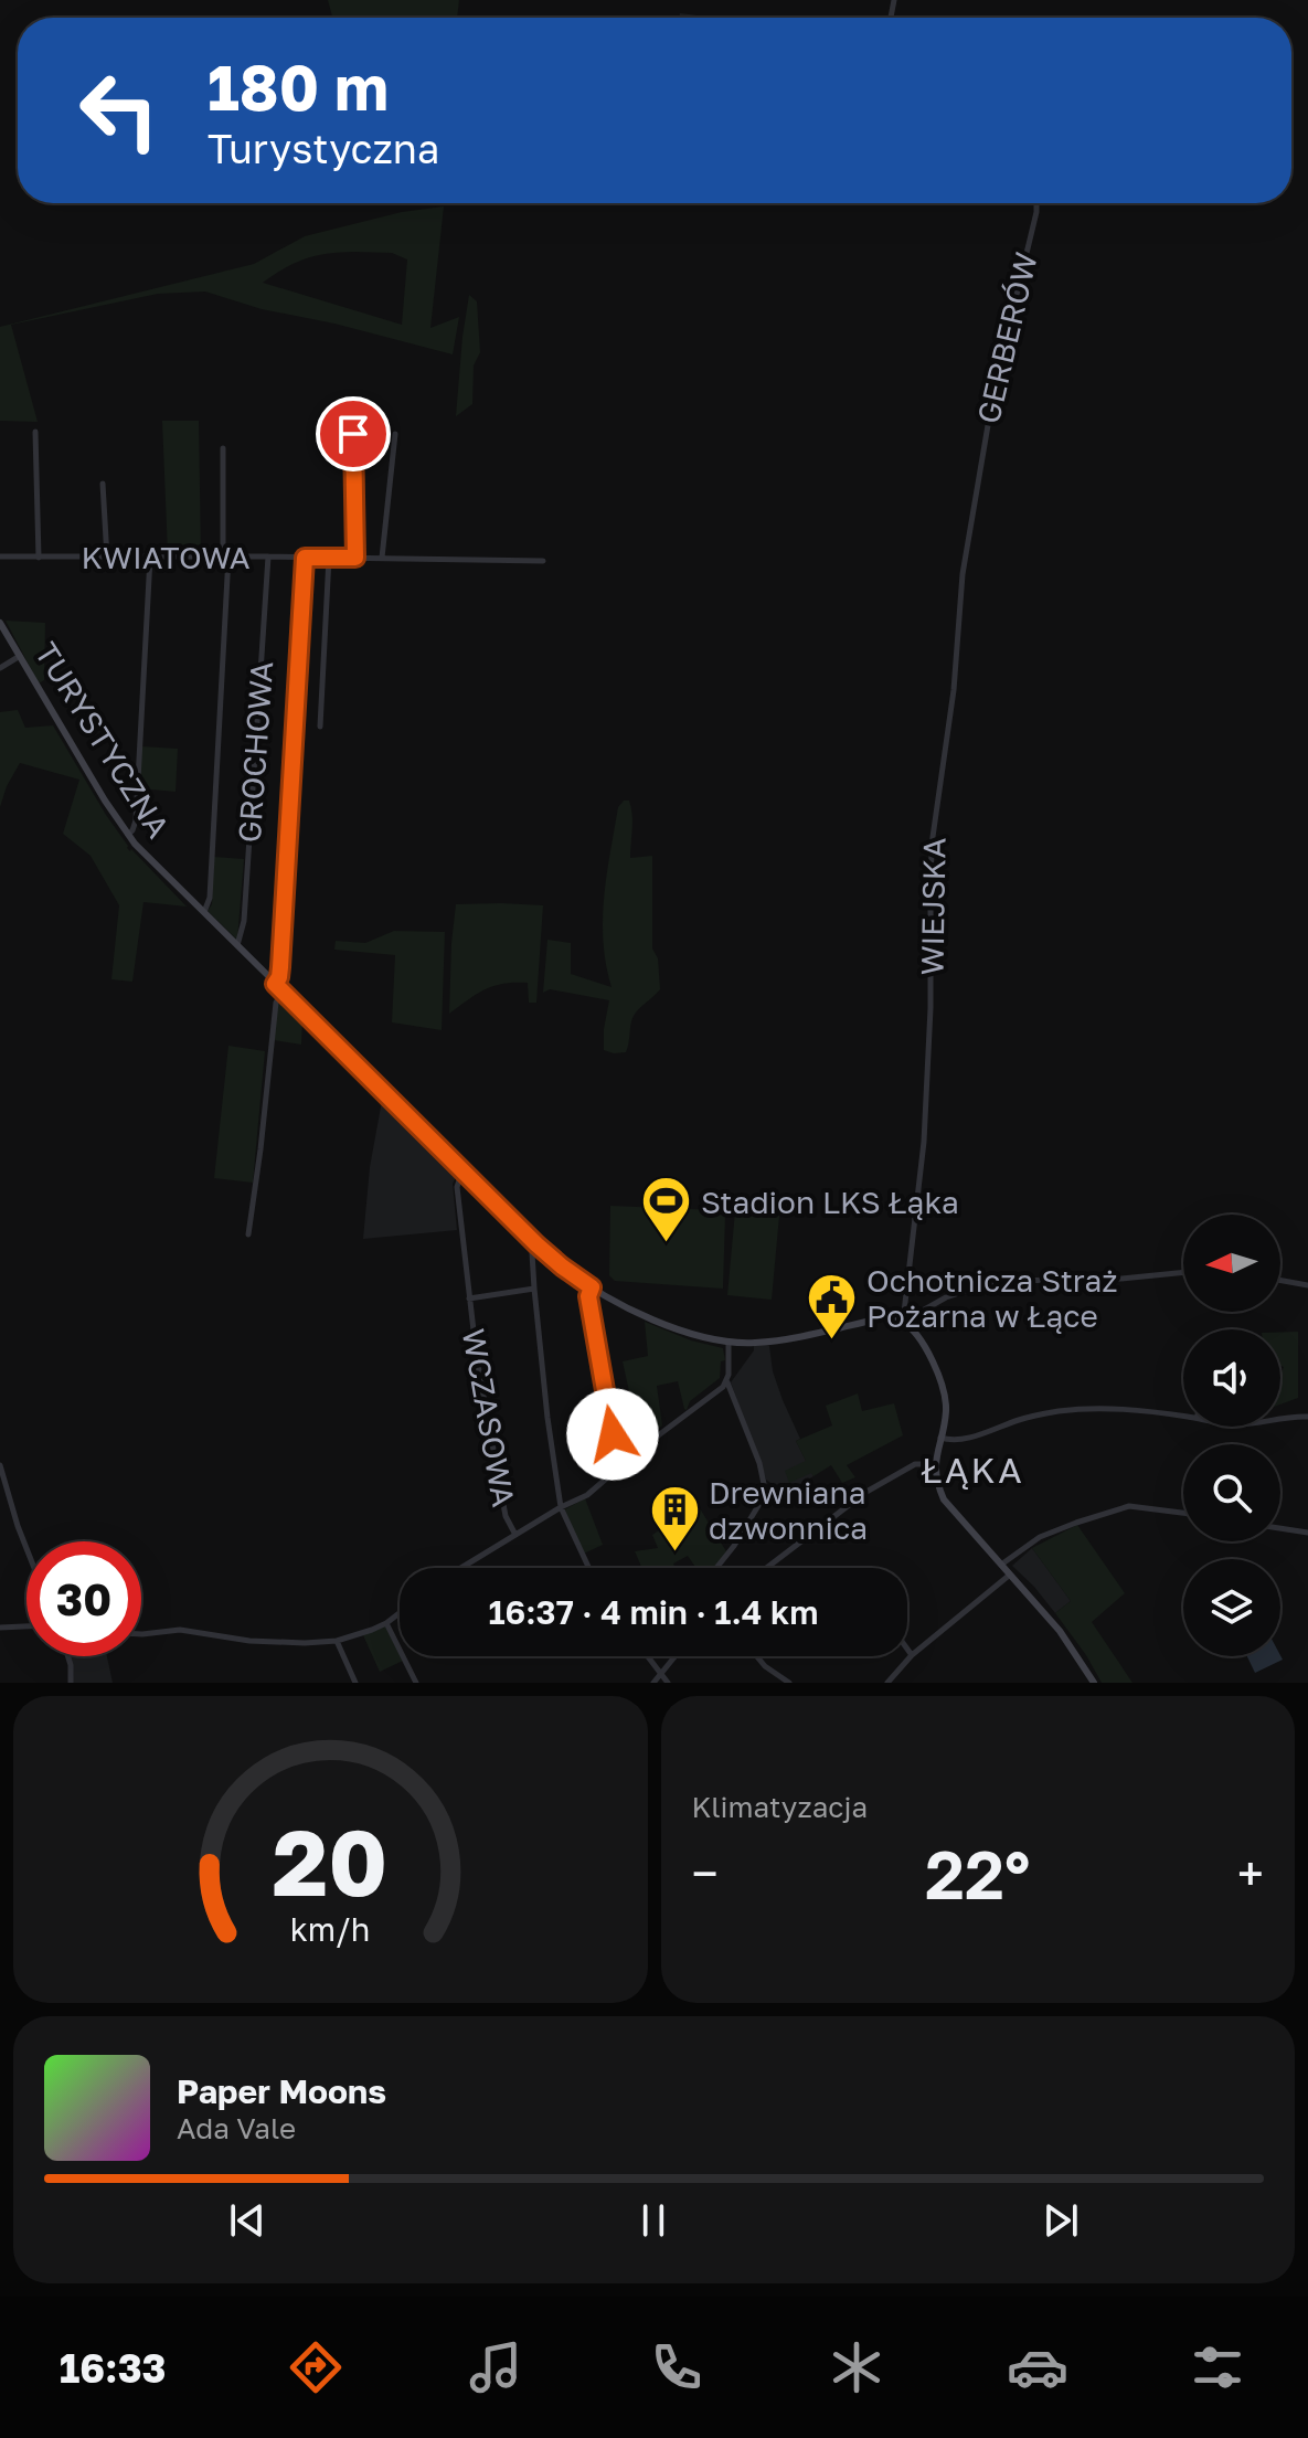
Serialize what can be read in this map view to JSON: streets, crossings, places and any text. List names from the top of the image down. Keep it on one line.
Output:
{"streets":{"main road":["TURYSTYCZNA"],"street":["GERBERÓW","KWIATOWA","GROCHOWA","WIEJSKA","WCZASOWA"]},"crossings":[["GERBERÓW","WIEJSKA"],["KWIATOWA","GROCHOWA"],["TURYSTYCZNA","GROCHOWA"],["TURYSTYCZNA","WIEJSKA"],["TURYSTYCZNA","WCZASOWA"]],"districts":["ŁĄKA"],"places":{"sports":["Stadion LKS Łąka"],"public building":["Ochotnicza Straż Pożarna w Łące"],"building":["Drewniana dzwonnica"]},"north":"left","page":{"turn":["180 m","Turystyczna"],"limit":"30","trip":"16:37 · 4 min · 1.4 km","tile":"Klimatyzacja","heat":["−","22°","+"],"song":["Paper Moons","Ada Vale"],"tabs":"16:33","gauge":["20","km/h"]}}
